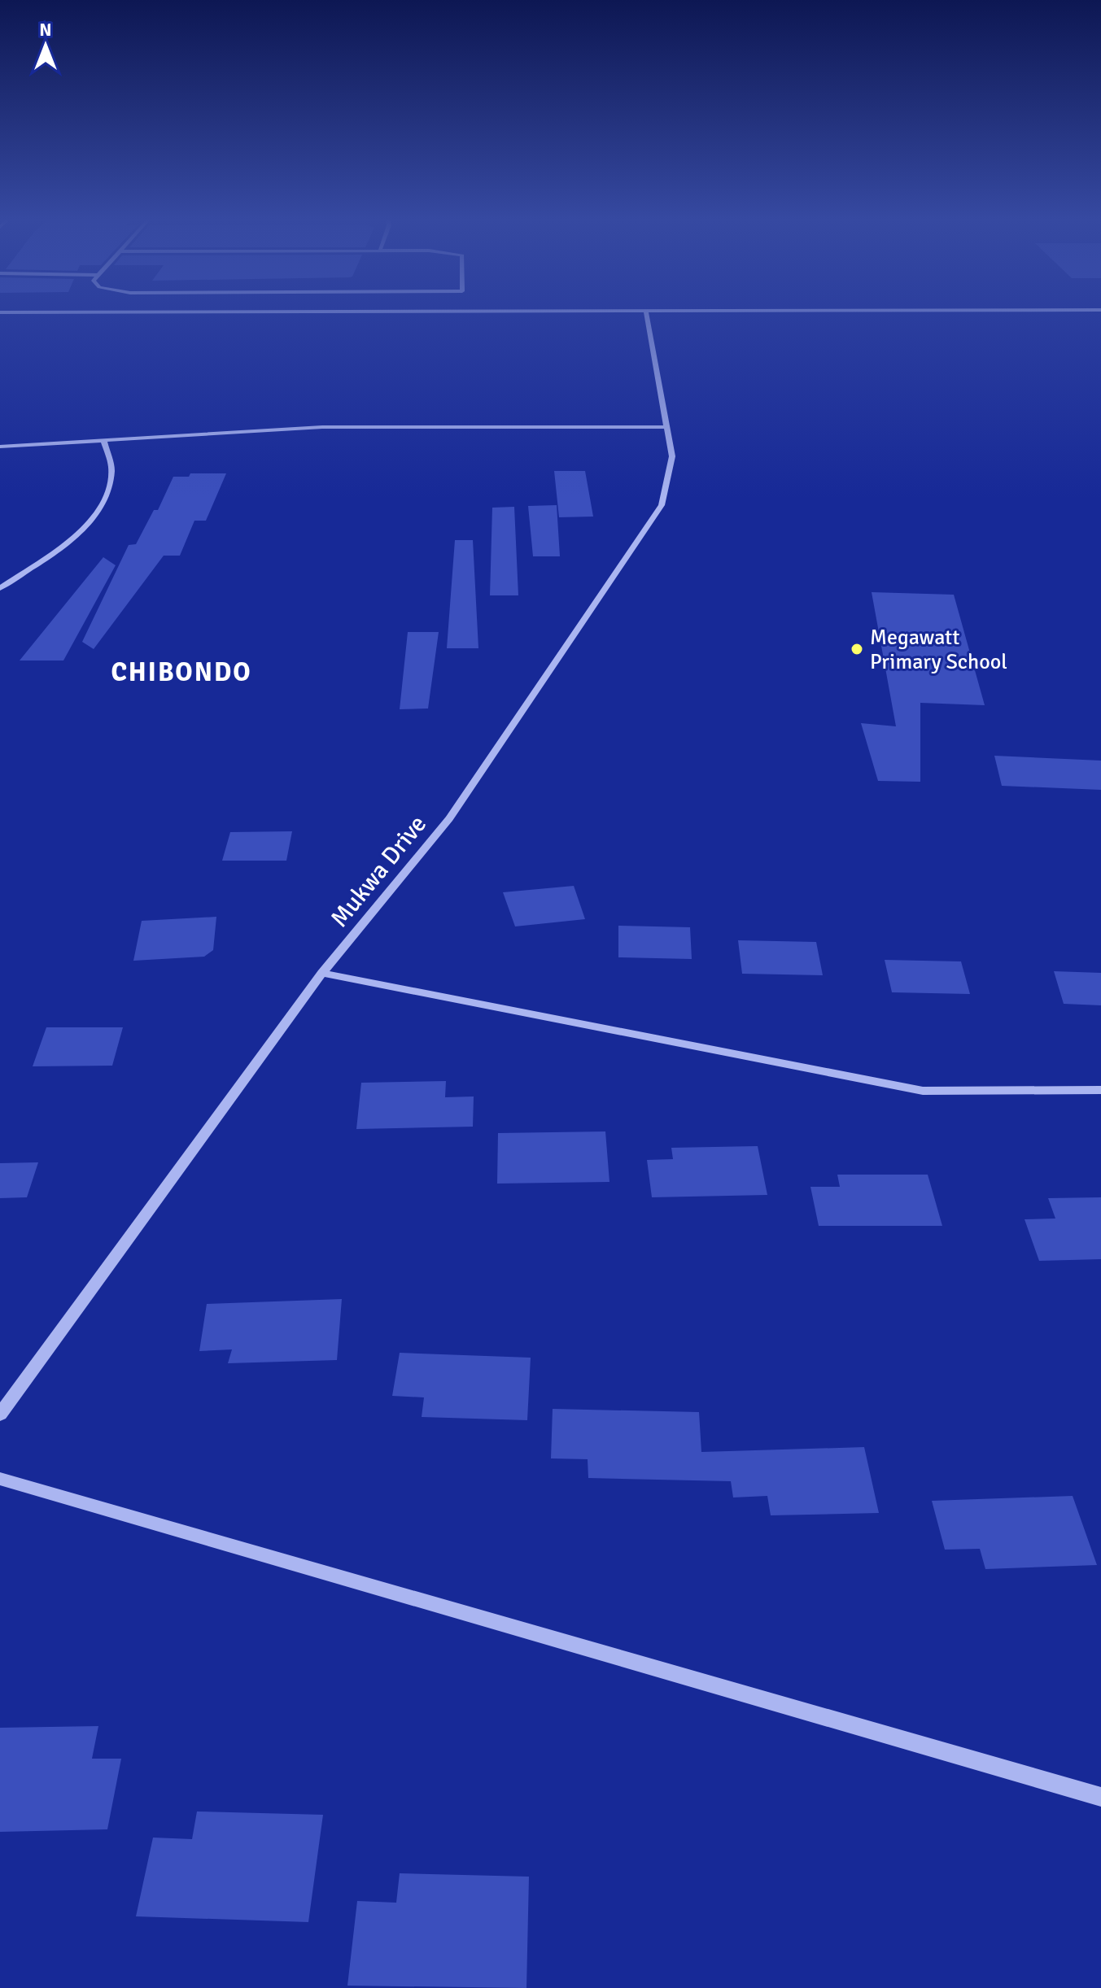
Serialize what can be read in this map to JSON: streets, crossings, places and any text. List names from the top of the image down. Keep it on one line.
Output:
{"streets":{"street":["Mukwa Drive"]},"districts":["CHIBONDO"],"places":["Megawatt Primary School"],"north":"top"}
